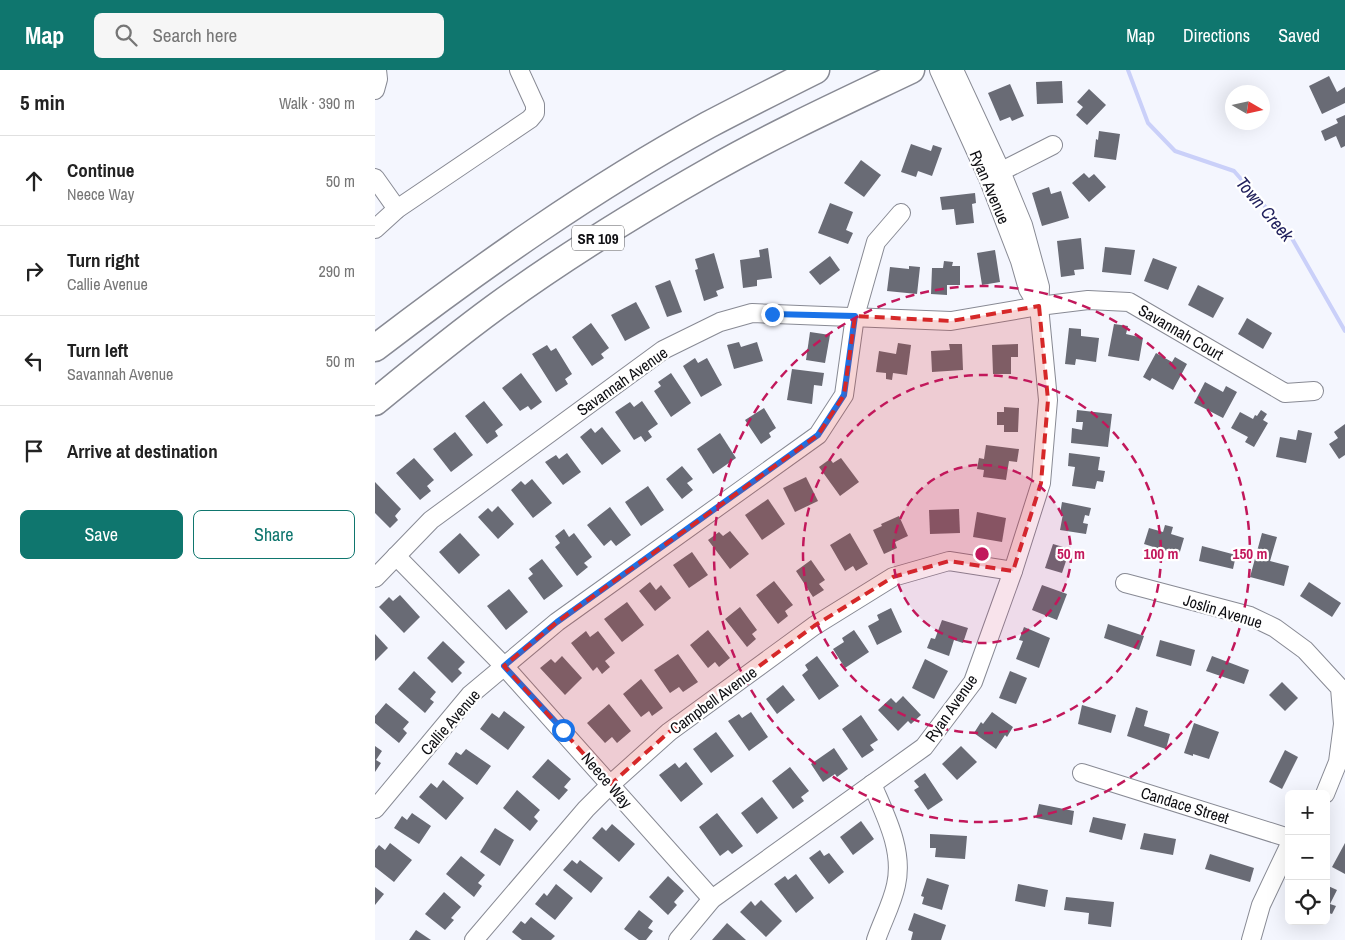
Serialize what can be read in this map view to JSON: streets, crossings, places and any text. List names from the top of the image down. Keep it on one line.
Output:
{"streets":{"highway":["SR 109"],"street":["Ryan Avenue","Savannah Court","Savannah Avenue","Joslin Avenue","Campbell Avenue","Callie Avenue","Neece Way","Candace Street"]},"crossings":[["Ryan Avenue","Savannah Court"],["Ryan Avenue","Savannah Avenue"],["Ryan Avenue","Campbell Avenue"],["Ryan Avenue","Neece Way"],["Savannah Court","Savannah Avenue"],["Savannah Avenue","Callie Avenue"],["Savannah Avenue","Neece Way"],["Campbell Avenue","Neece Way"],["Callie Avenue","Neece Way"]],"water":["Town Creek"],"north":"right","page":{"header":"Map","search":"Search here","nav":["Map","Directions","Saved"],"heading":["5 min","Walk · 390 m"],"list":[["Continue","Neece Way","50 m"],["Turn right","Callie Avenue","290 m"],["Turn left","Savannah Avenue","50 m"],"Arrive at destination"],"buttons":["Save","Share"],"map_buttons":["+","−"]},"rings":["50 m","100 m","150 m"]}
